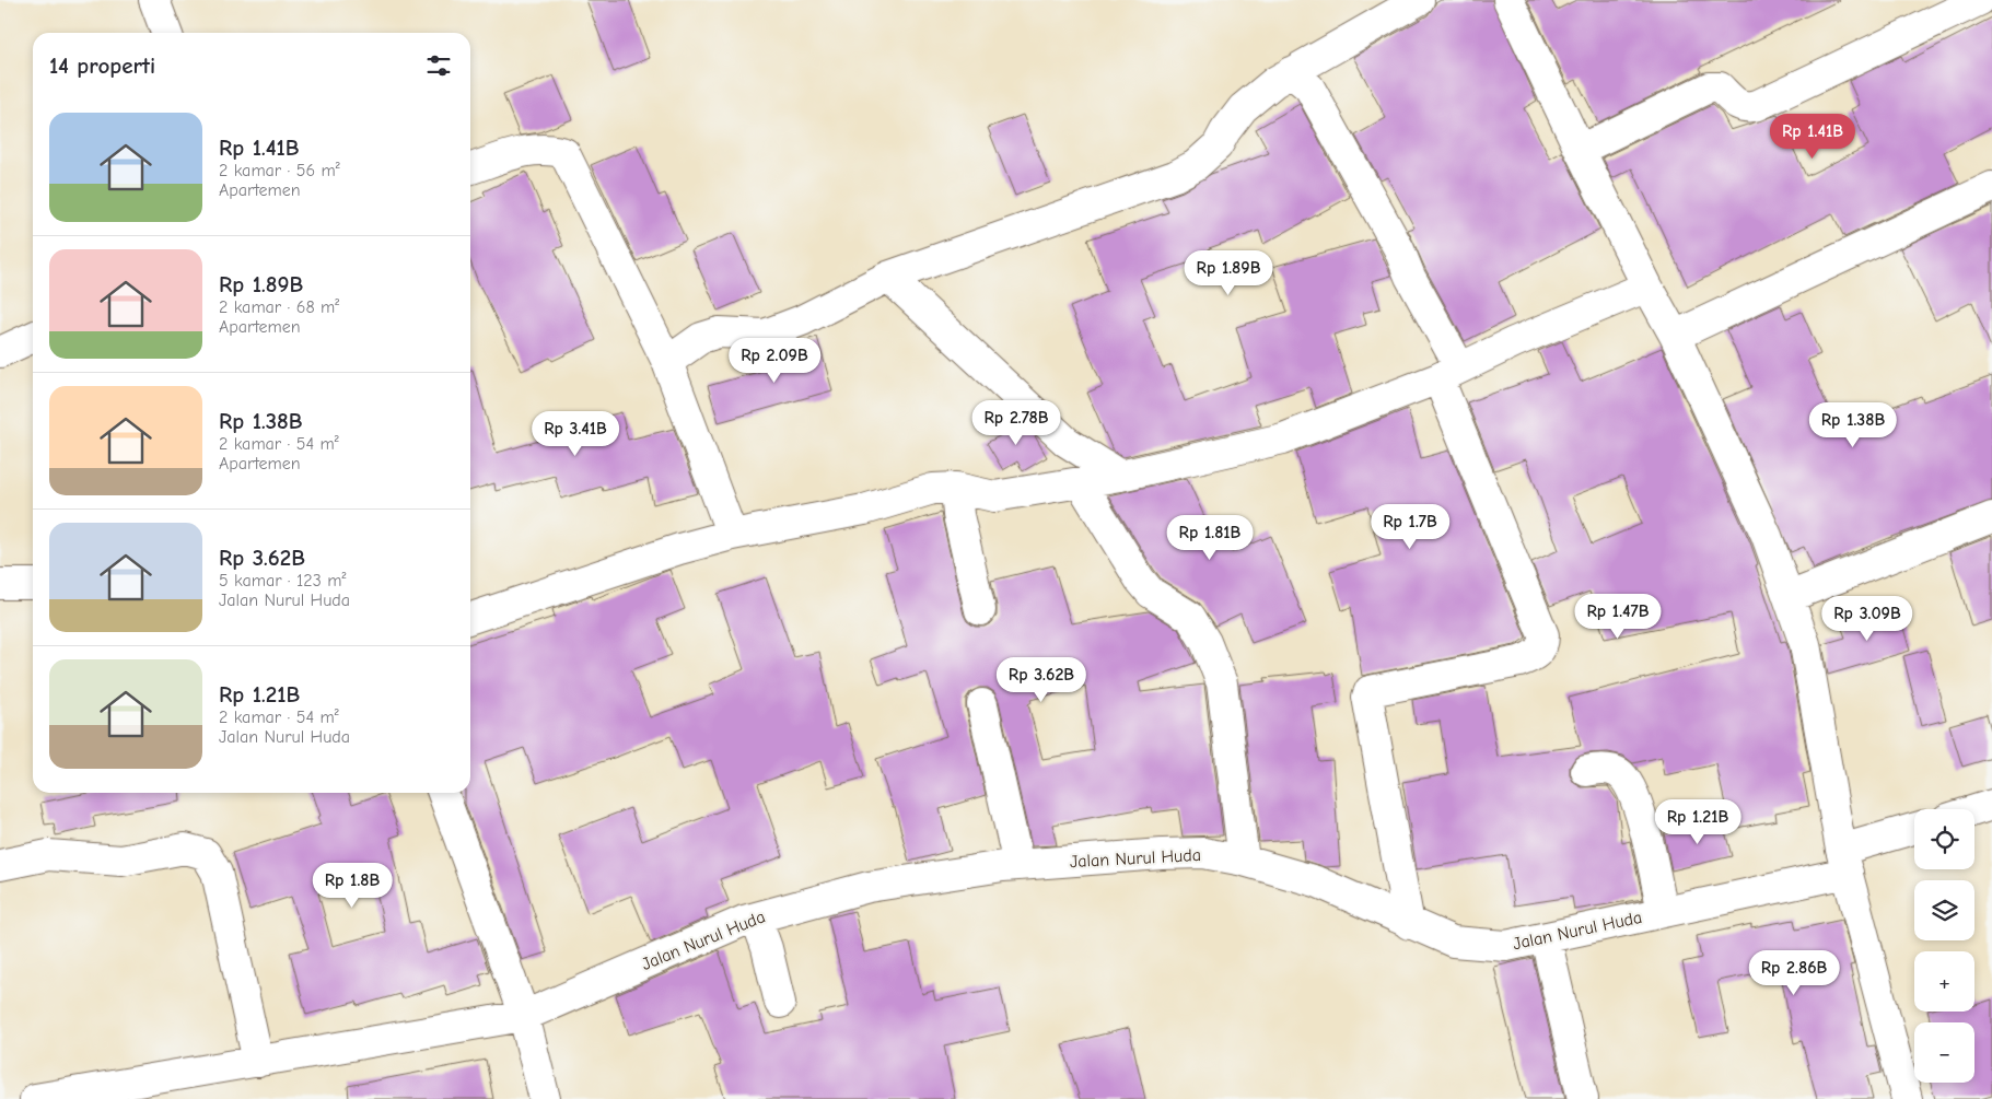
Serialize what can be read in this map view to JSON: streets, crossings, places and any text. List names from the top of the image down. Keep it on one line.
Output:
{"streets":{"street":["Jalan Nurul Huda"]},"page":{"heading":"14 properti","list":[{"name":"Rp 1.41B","note":"2 kamar · 56 m² · Apartemen"},{"name":"Rp 1.89B","note":"2 kamar · 68 m² · Apartemen"},{"name":"Rp 1.38B","note":"2 kamar · 54 m² · Apartemen"},{"name":"Rp 3.62B","note":"5 kamar · 123 m² · Jalan Nurul Huda"},{"name":"Rp 1.21B","note":"2 kamar · 54 m² · Jalan Nurul Huda"}],"price":["Rp 1.41B","Rp 1.89B","Rp 2.09B","Rp 2.78B","Rp 1.38B","Rp 3.41B","Rp 1.7B","Rp 1.81B","Rp 1.47B","Rp 3.09B","Rp 3.62B","Rp 1.21B","Rp 1.8B","Rp 2.86B"],"map_buttons":["+","−"]}}
